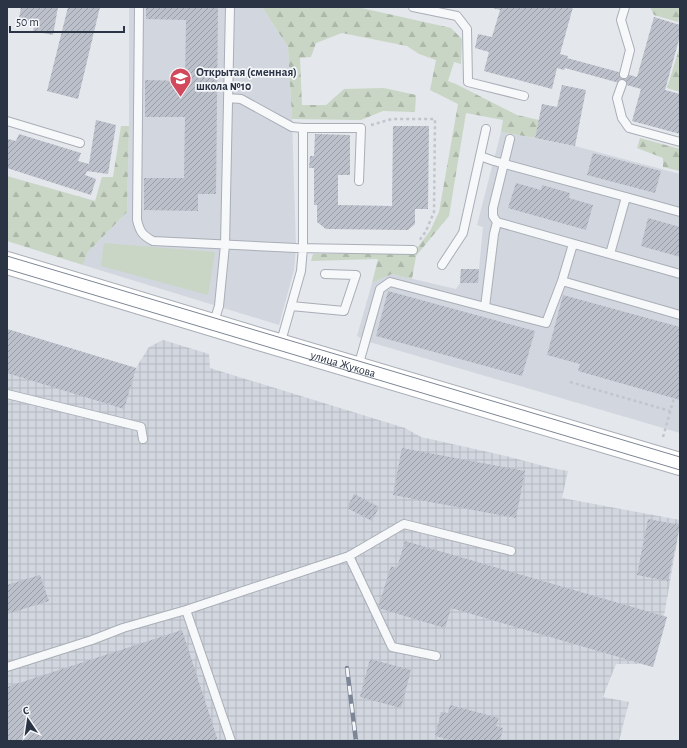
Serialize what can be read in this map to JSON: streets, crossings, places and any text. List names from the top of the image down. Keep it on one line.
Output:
{"streets":{"street":["улица Жукова"]},"places":{"school or university":["Открытая (сменная) школа №10"]},"scale_bar":"50 m","north":"top"}
